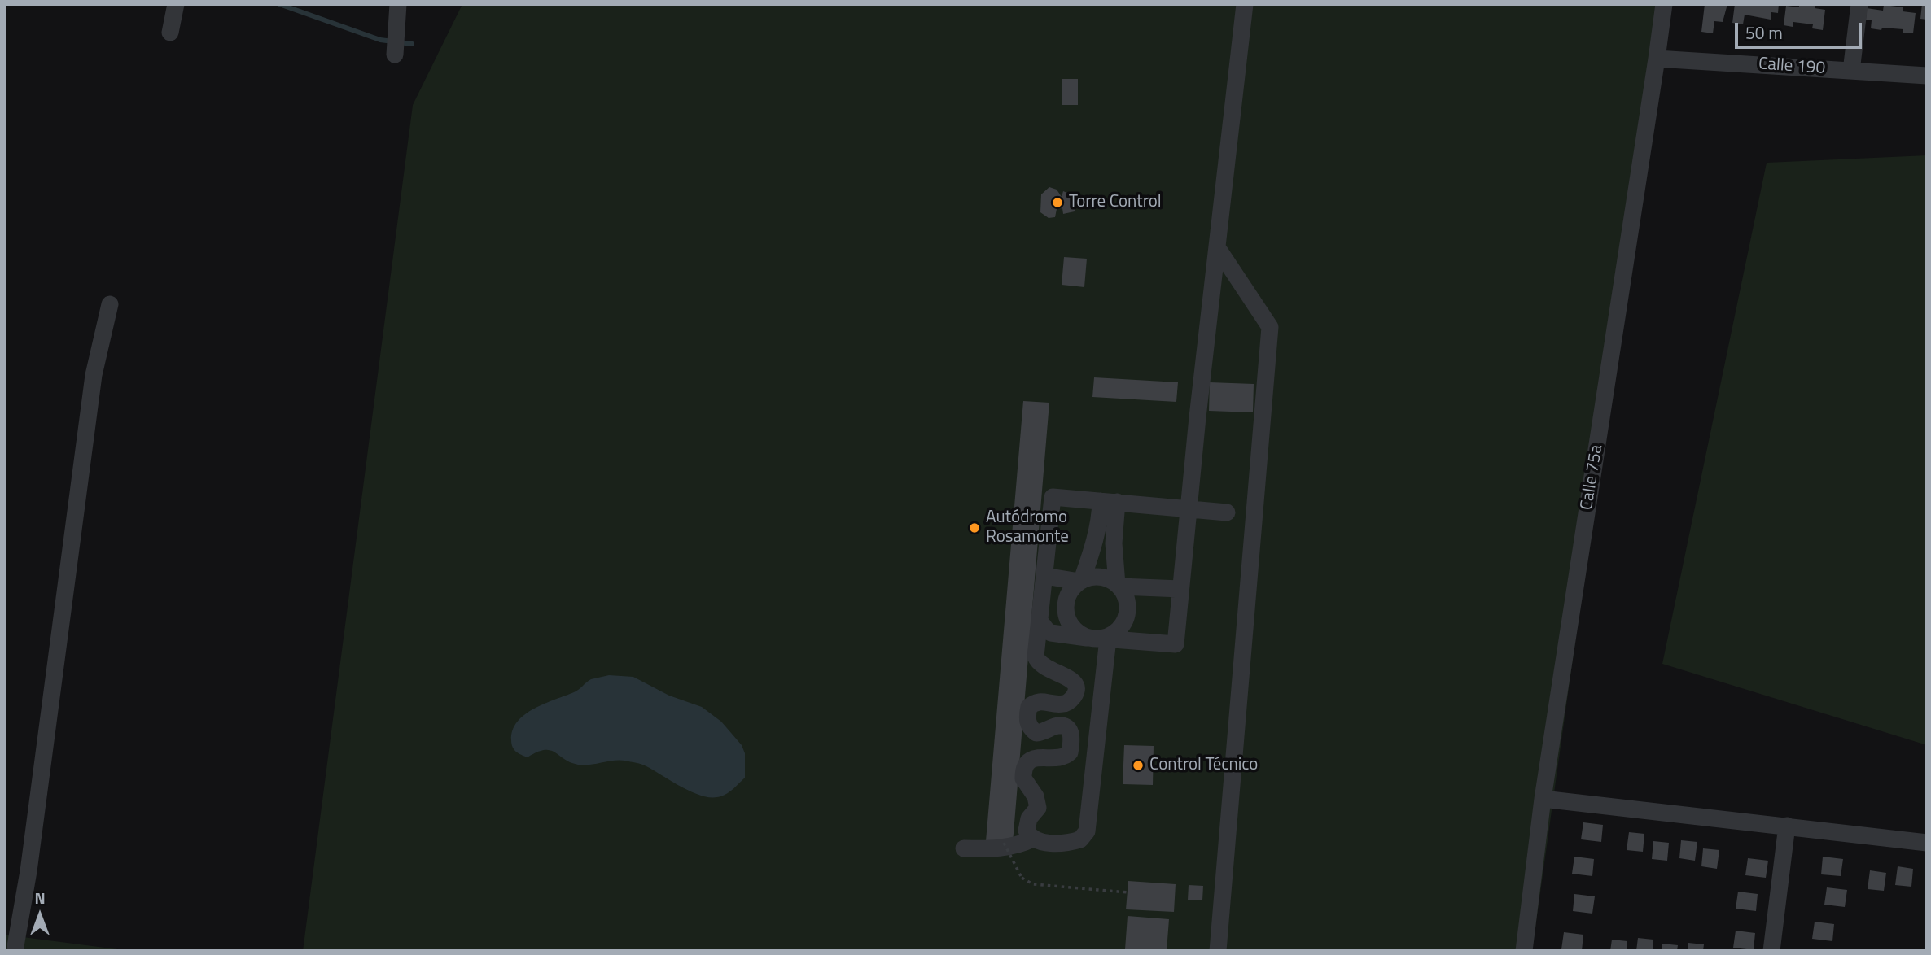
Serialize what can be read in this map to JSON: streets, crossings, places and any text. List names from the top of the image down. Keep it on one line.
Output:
{"streets":{"street":["Calle 190","Calle 75a"]},"crossings":[["Calle 190","Calle 75a"]],"places":["Torre Control","Autódromo Rosamonte","Control Técnico"],"scale_bar":"50 m","north":"top"}
